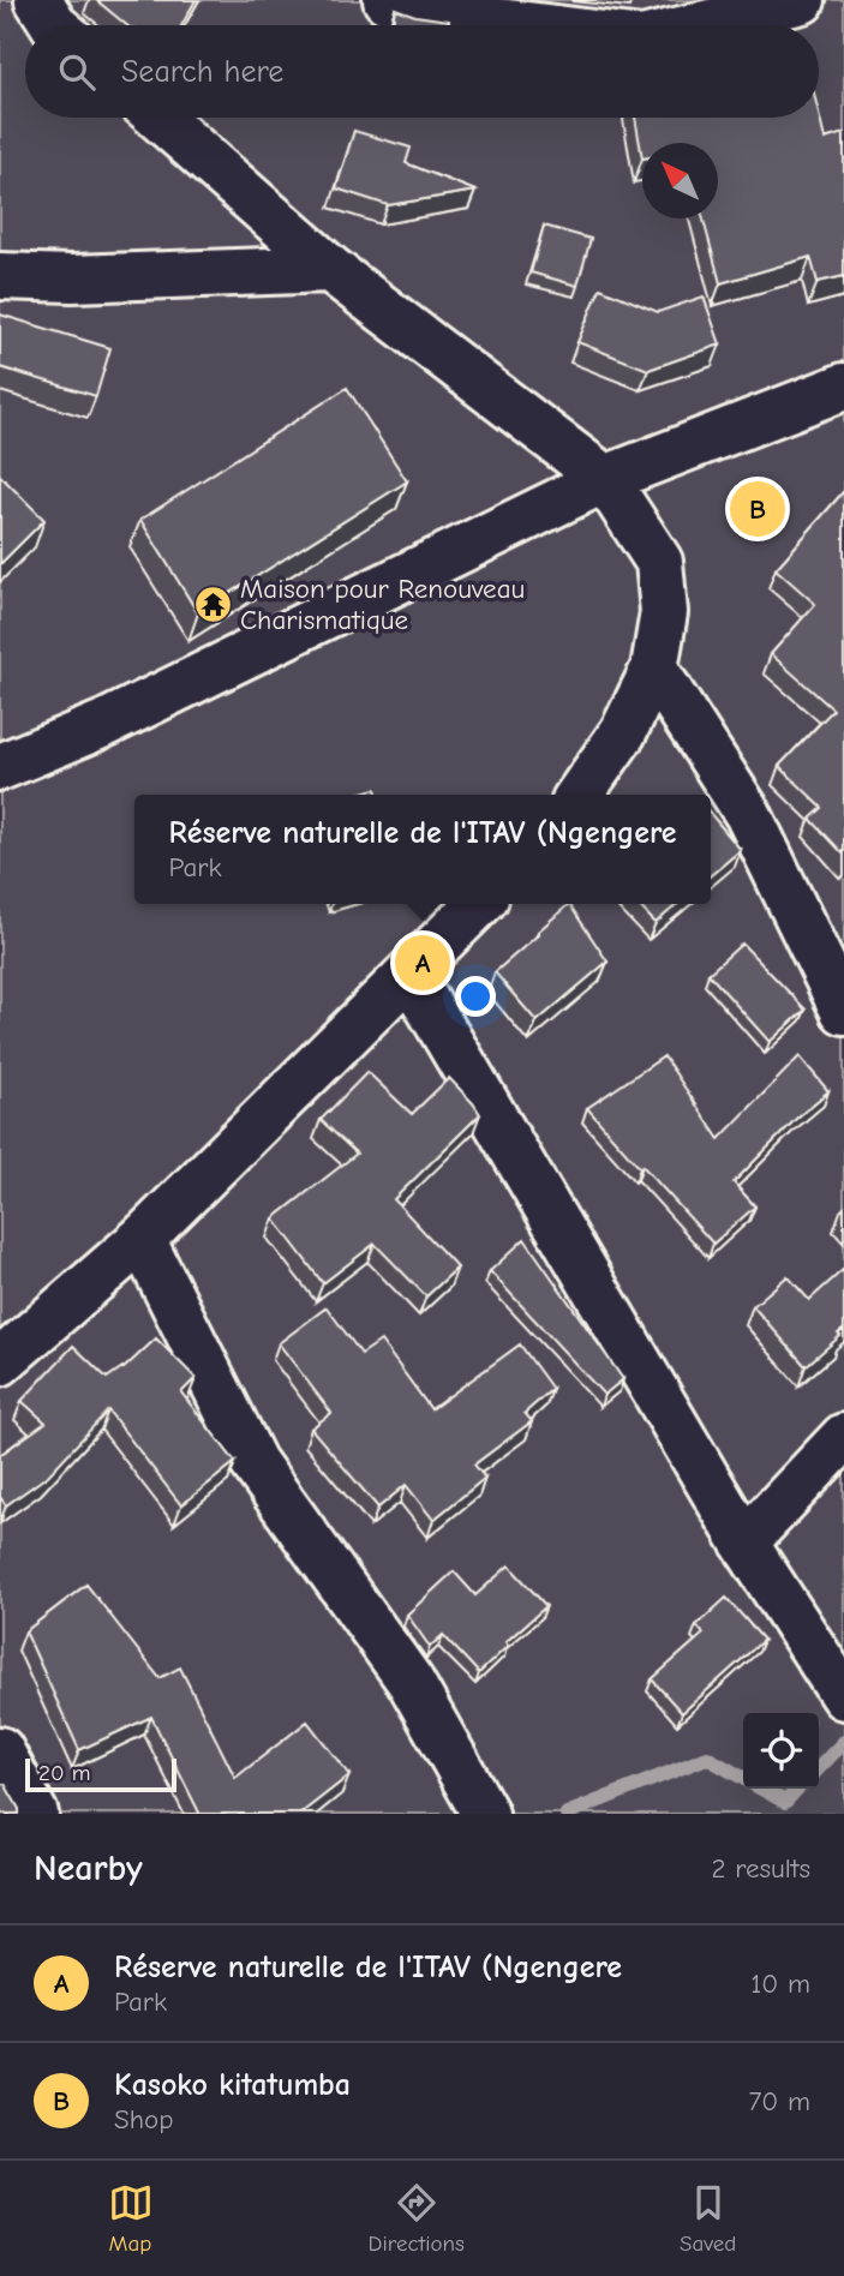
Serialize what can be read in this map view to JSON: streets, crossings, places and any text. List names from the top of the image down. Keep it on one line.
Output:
{"places":{"temple":["Maison pour Renouveau Charismatique"]},"scale_bar":"20 m","north":"top left","page":{"search":"Search here","pins":["B","A"],"popup":["Réserve naturelle de l'ITAV (Ngengere","Park"],"scale":"20 m","heading":["Nearby","2 results"],"list":[{"mark":"A","name":"Réserve naturelle de l'ITAV (Ngengere","note":"Park","value":"10 m"},{"mark":"B","name":"Kasoko kitatumba","note":"Shop","value":"70 m"}],"nav":["Map","Directions","Saved"]}}
